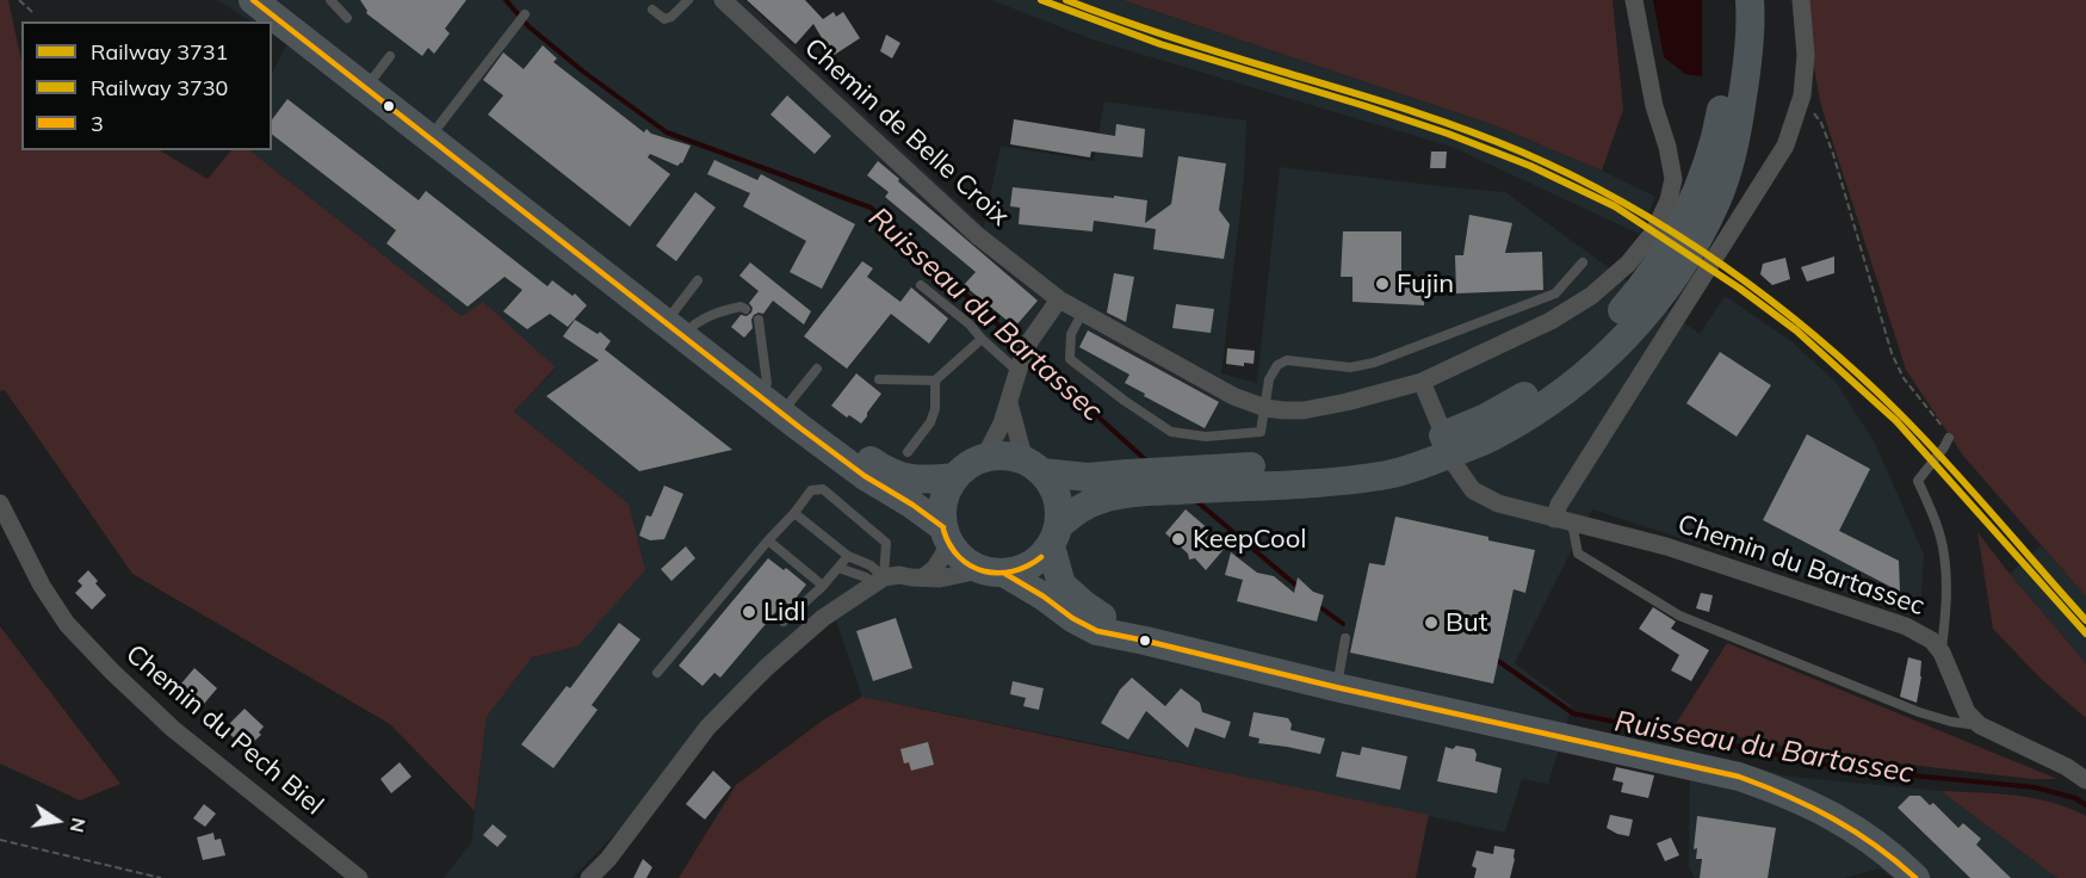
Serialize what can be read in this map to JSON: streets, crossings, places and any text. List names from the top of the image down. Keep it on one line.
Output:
{"streets":{"street":["Chemin de Belle Croix","Chemin du Bartassec","Chemin du Pech Biel"]},"water":["Ruisseau du Bartassec"],"places":["Fujin","KeepCool","Lidl","But"],"lines":["rail line 3731","rail line 3730","transit line 3"],"legend":["Railway 3731","Railway 3730","3"],"north":"right"}
